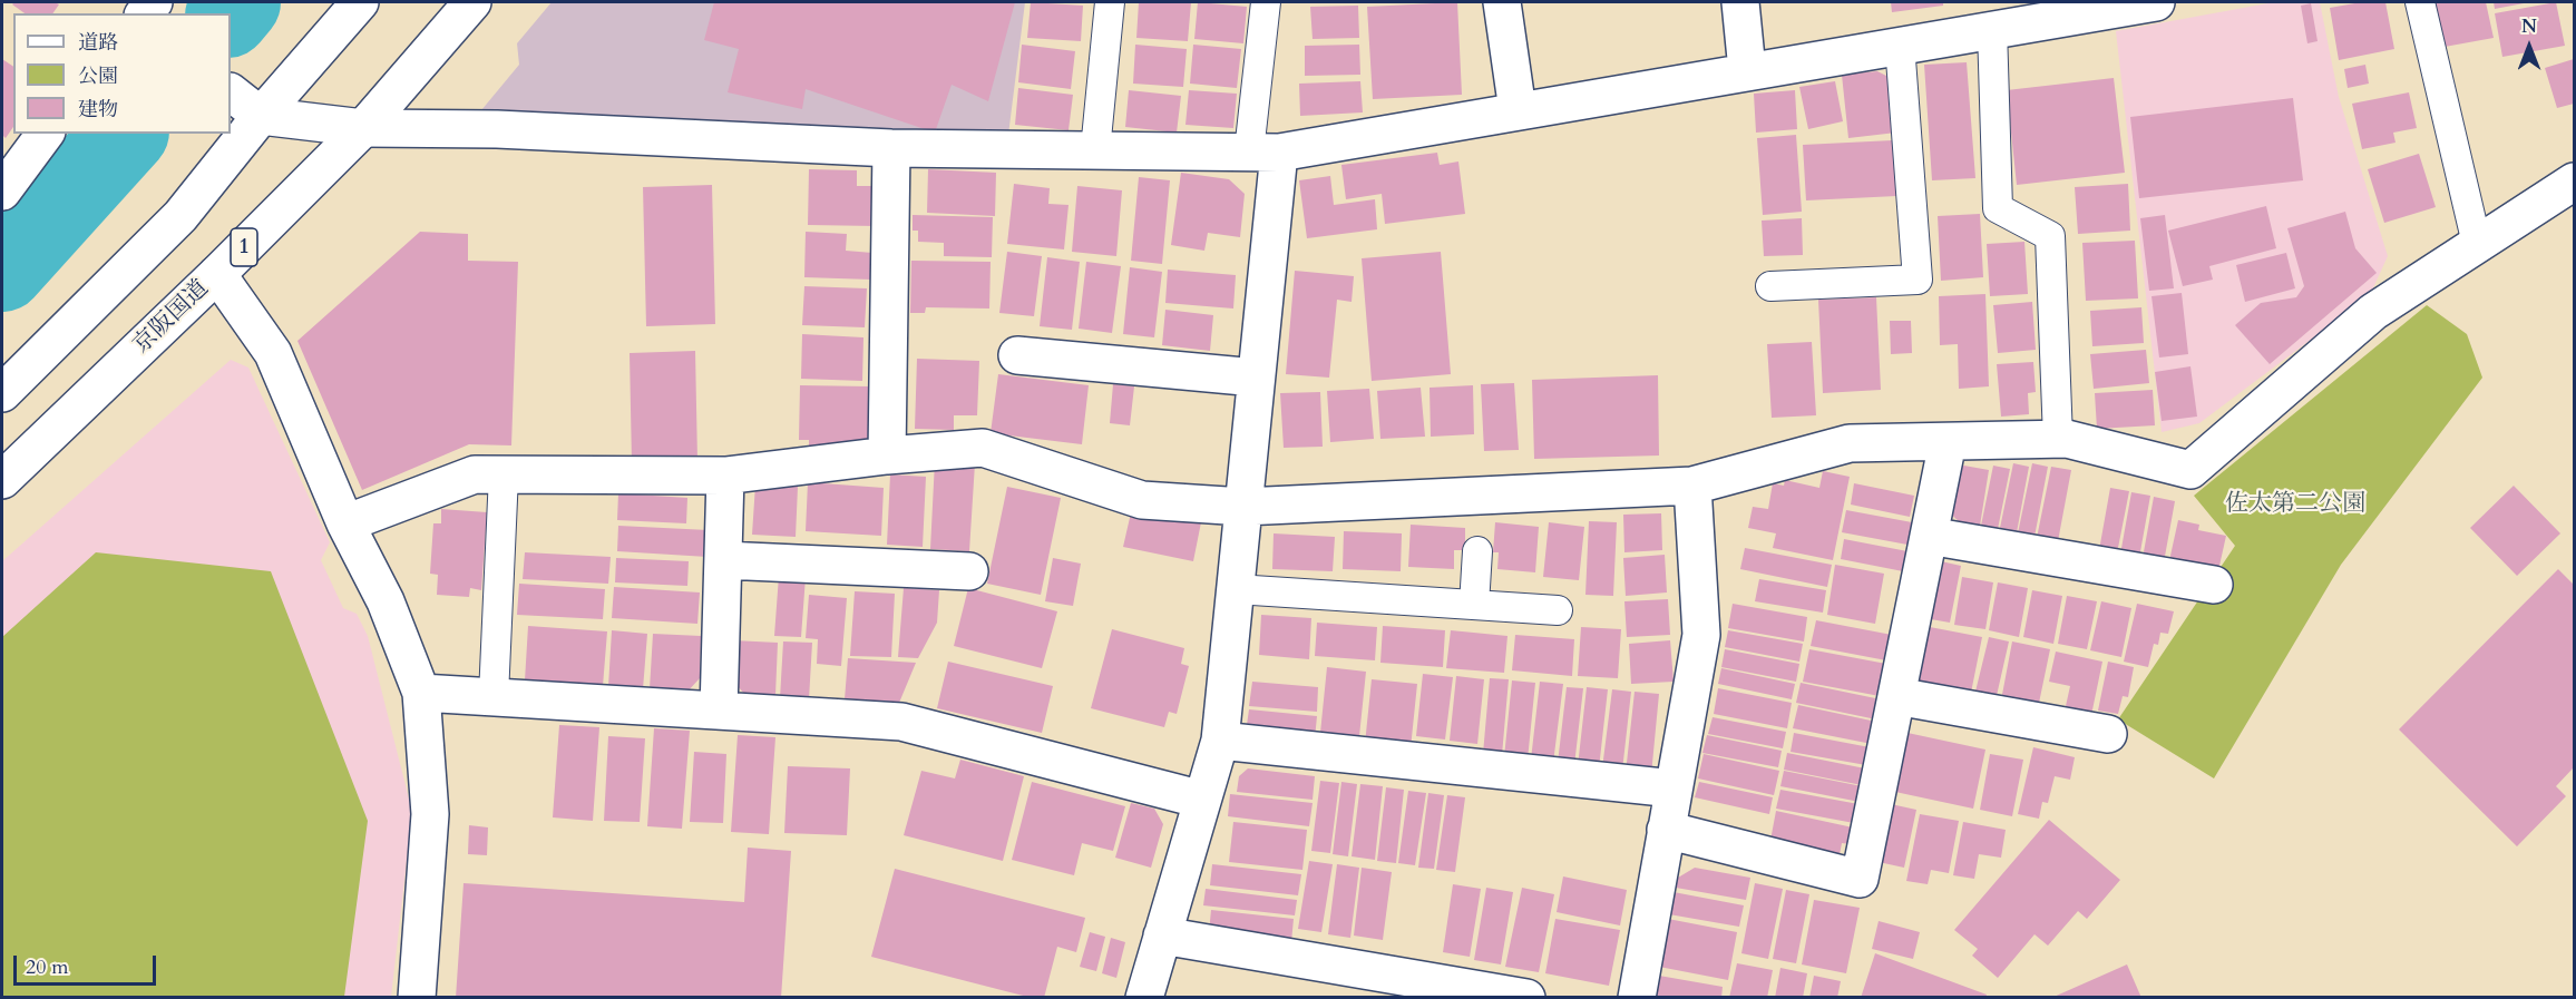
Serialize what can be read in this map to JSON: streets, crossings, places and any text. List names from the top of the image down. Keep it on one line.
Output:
{"streets":{"main road":["1","京阪国道"]},"parks":["佐太第二公園"],"legend":["道路","公園","建物"],"scale_bar":"20 m","north":"top"}
